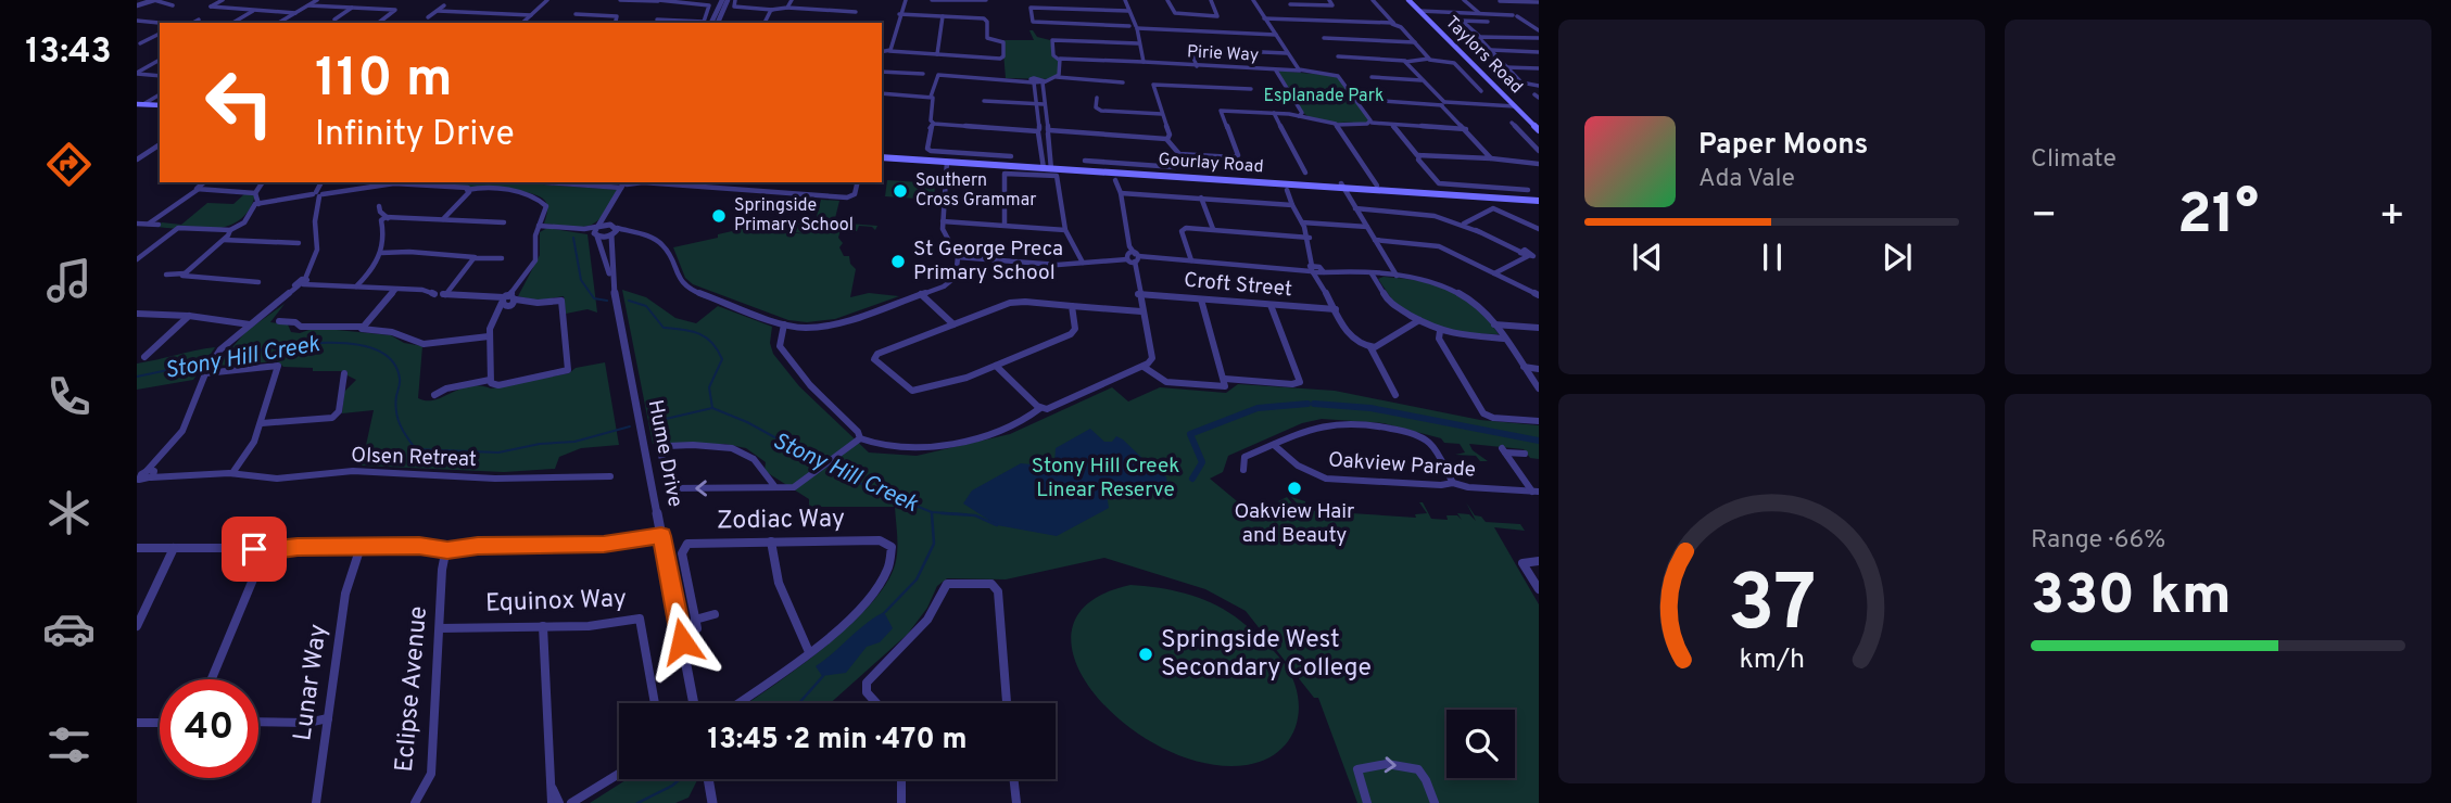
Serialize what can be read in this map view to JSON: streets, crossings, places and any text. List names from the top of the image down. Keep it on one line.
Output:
{"streets":{"main road":["Taylors Road","Gourlay Road"],"street":["Pirie Way","Croft Street","Hume Drive","Olsen Retreat","Oakview Parade","Zodiac Way","Equinox Way","Lunar Way","Eclipse Avenue"]},"crossings":[["Equinox Way","Eclipse Avenue"]],"water":["Stony Hill Creek"],"parks":["Esplanade Park","Stony Hill Creek Linear Reserve"],"places":["Southern Cross Grammar","Springside Primary School","St George Preca Primary School","Oakview Hair and Beauty","Springside West Secondary College"],"page":{"tabs":"13:43","tile":["Climate",["Range · 66%","330 km"]],"turn":["110 m","Infinity Drive"],"song":["Paper Moons","Ada Vale"],"heat":["−","21°","+"],"limit":"40","trip":"13:45 · 2 min · 470 m","gauge":["37","km/h"]}}
